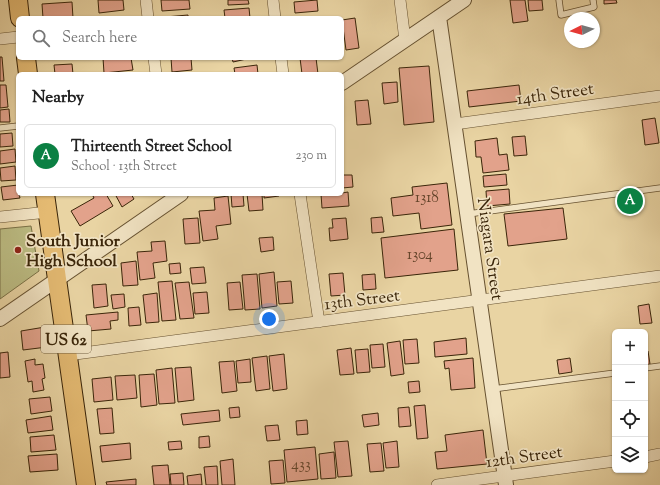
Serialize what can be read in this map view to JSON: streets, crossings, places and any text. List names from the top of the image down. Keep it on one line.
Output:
{"streets":{"main road":["US 62"],"street":["14th Street","Niagara Street","13th Street","12th Street"]},"crossings":[["14th Street","Niagara Street"],["Niagara Street","13th Street"],["Niagara Street","12th Street"],["13th Street","US 62"]],"places":["South Junior High School"],"house_numbers":["1318","1304","433"],"north":"left","page":{"search":"Search here","heading":"Nearby","list":[{"mark":"A","name":"Thirteenth Street School","note":"School · 13th Street","value":"230 m"}],"pins":"A","map_buttons":["+","−"]}}
